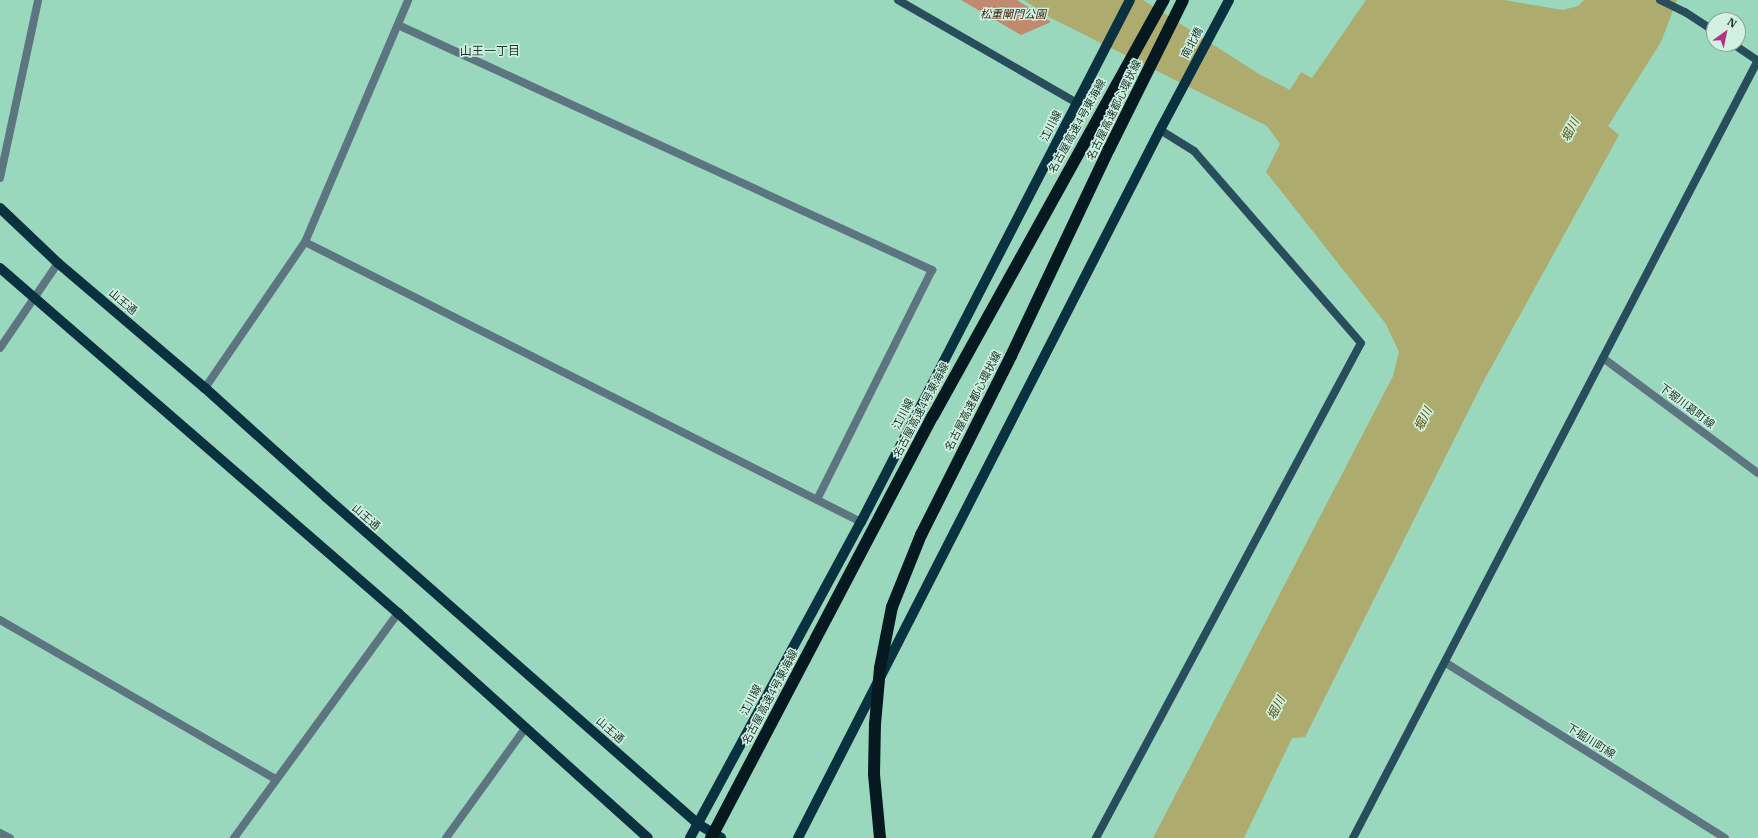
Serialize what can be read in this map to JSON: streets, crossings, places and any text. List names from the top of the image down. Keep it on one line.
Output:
{"streets":{"highway":["名古屋高速都心環状線","名古屋高速4号東海線"],"main road":["南北橋","江川線","山王通"],"street":["下堀川葛町線","下堀川町線"]},"crossings":[["江川線","山王通"]],"districts":["山王一丁目"],"water":["堀川"],"parks":["松重閘門公園"],"north":"top right"}
